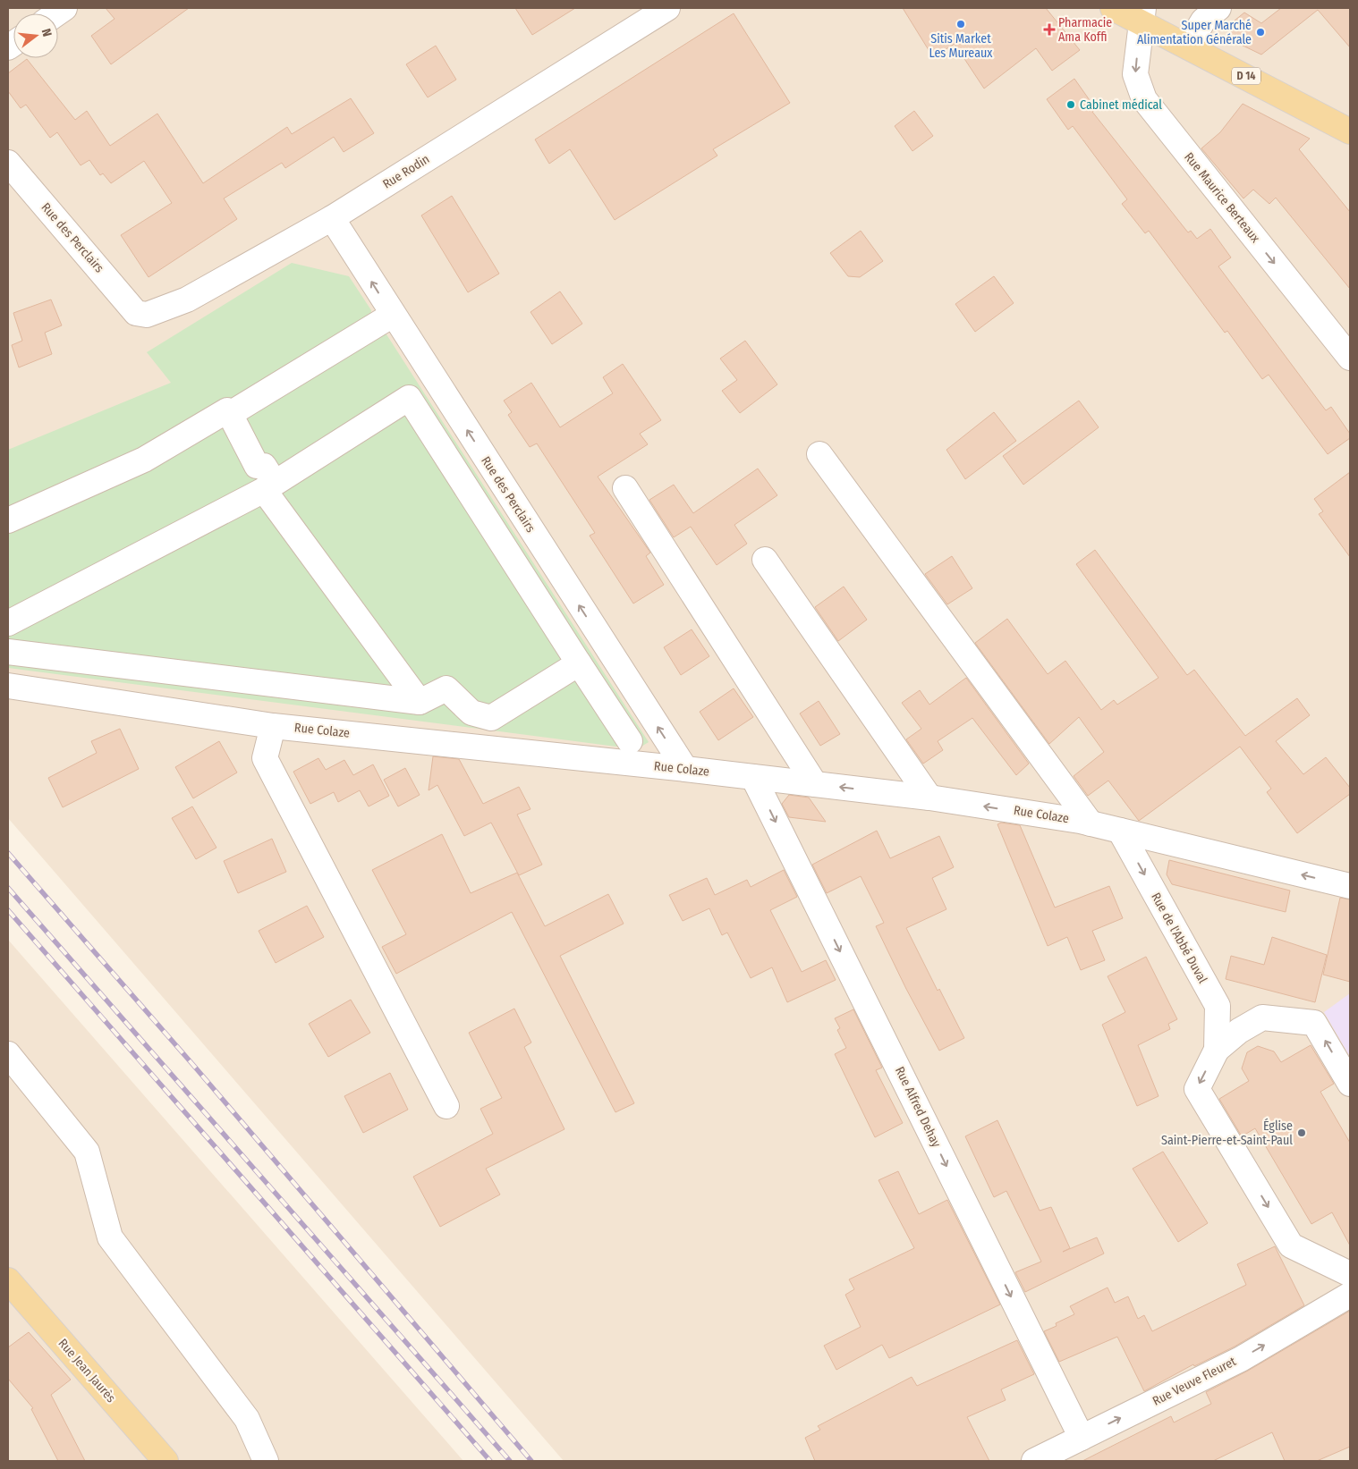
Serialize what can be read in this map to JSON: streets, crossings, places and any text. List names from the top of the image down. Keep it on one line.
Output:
{"streets":{"main road":["D 14","Rue Jean Jaurès"],"street":["Rue Rodin","Rue Maurice Berteaux","Rue des Perclairs","Rue Colaze","Rue de l'Abbé Duval","Rue Alfred Dehay","Rue Veuve Fleuret"]},"crossings":[["D 14","Rue Maurice Berteaux"],["Rue Rodin","Rue des Perclairs"],["Rue des Perclairs","Rue Colaze"],["Rue Colaze","Rue de l'Abbé Duval"],["Rue Colaze","Rue Alfred Dehay"],["Rue Alfred Dehay","Rue Veuve Fleuret"]],"one_way":["Rue Maurice Berteaux","Rue Colaze","Rue Alfred Dehay","Rue Veuve Fleuret"],"places":{"other":["Sitis Market Les Mureaux","Super Marché Alimentation Générale","Cabinet médical","Église Saint-Pierre-et-Saint-Paul"],"health":["Pharmacie Ama Koffi"]},"north":"right"}
